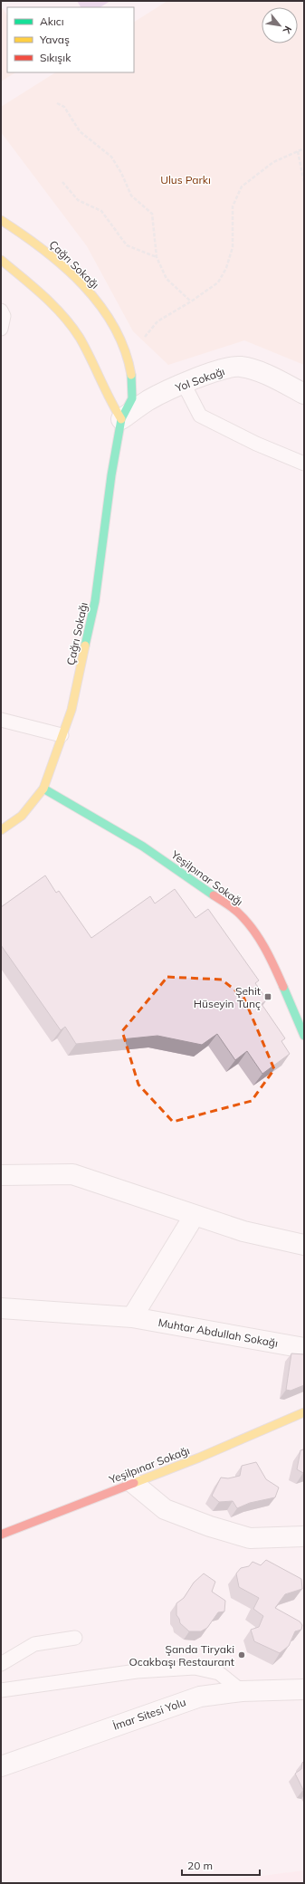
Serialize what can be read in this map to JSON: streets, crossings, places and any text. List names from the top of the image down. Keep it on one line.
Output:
{"streets":{"street":["Çağrı Sokağı","Yol Sokağı","Yeşilpınar Sokağı","Muhtar Abdullah Sokağı","İmar Sitesi Yolu"]},"crossings":[["Çağrı Sokağı","Yol Sokağı"],["Çağrı Sokağı","Yeşilpınar Sokağı"]],"parks":["Ulus Parkı"],"places":{"transit":["Şehit Hüseyin Tunç"],"other":["Şanda Tiryaki Ocakbaşı Restaurant"]},"legend":["Akıcı","Yavaş","Sıkışık"],"scale_bar":"20 m","north":"bottom right"}
